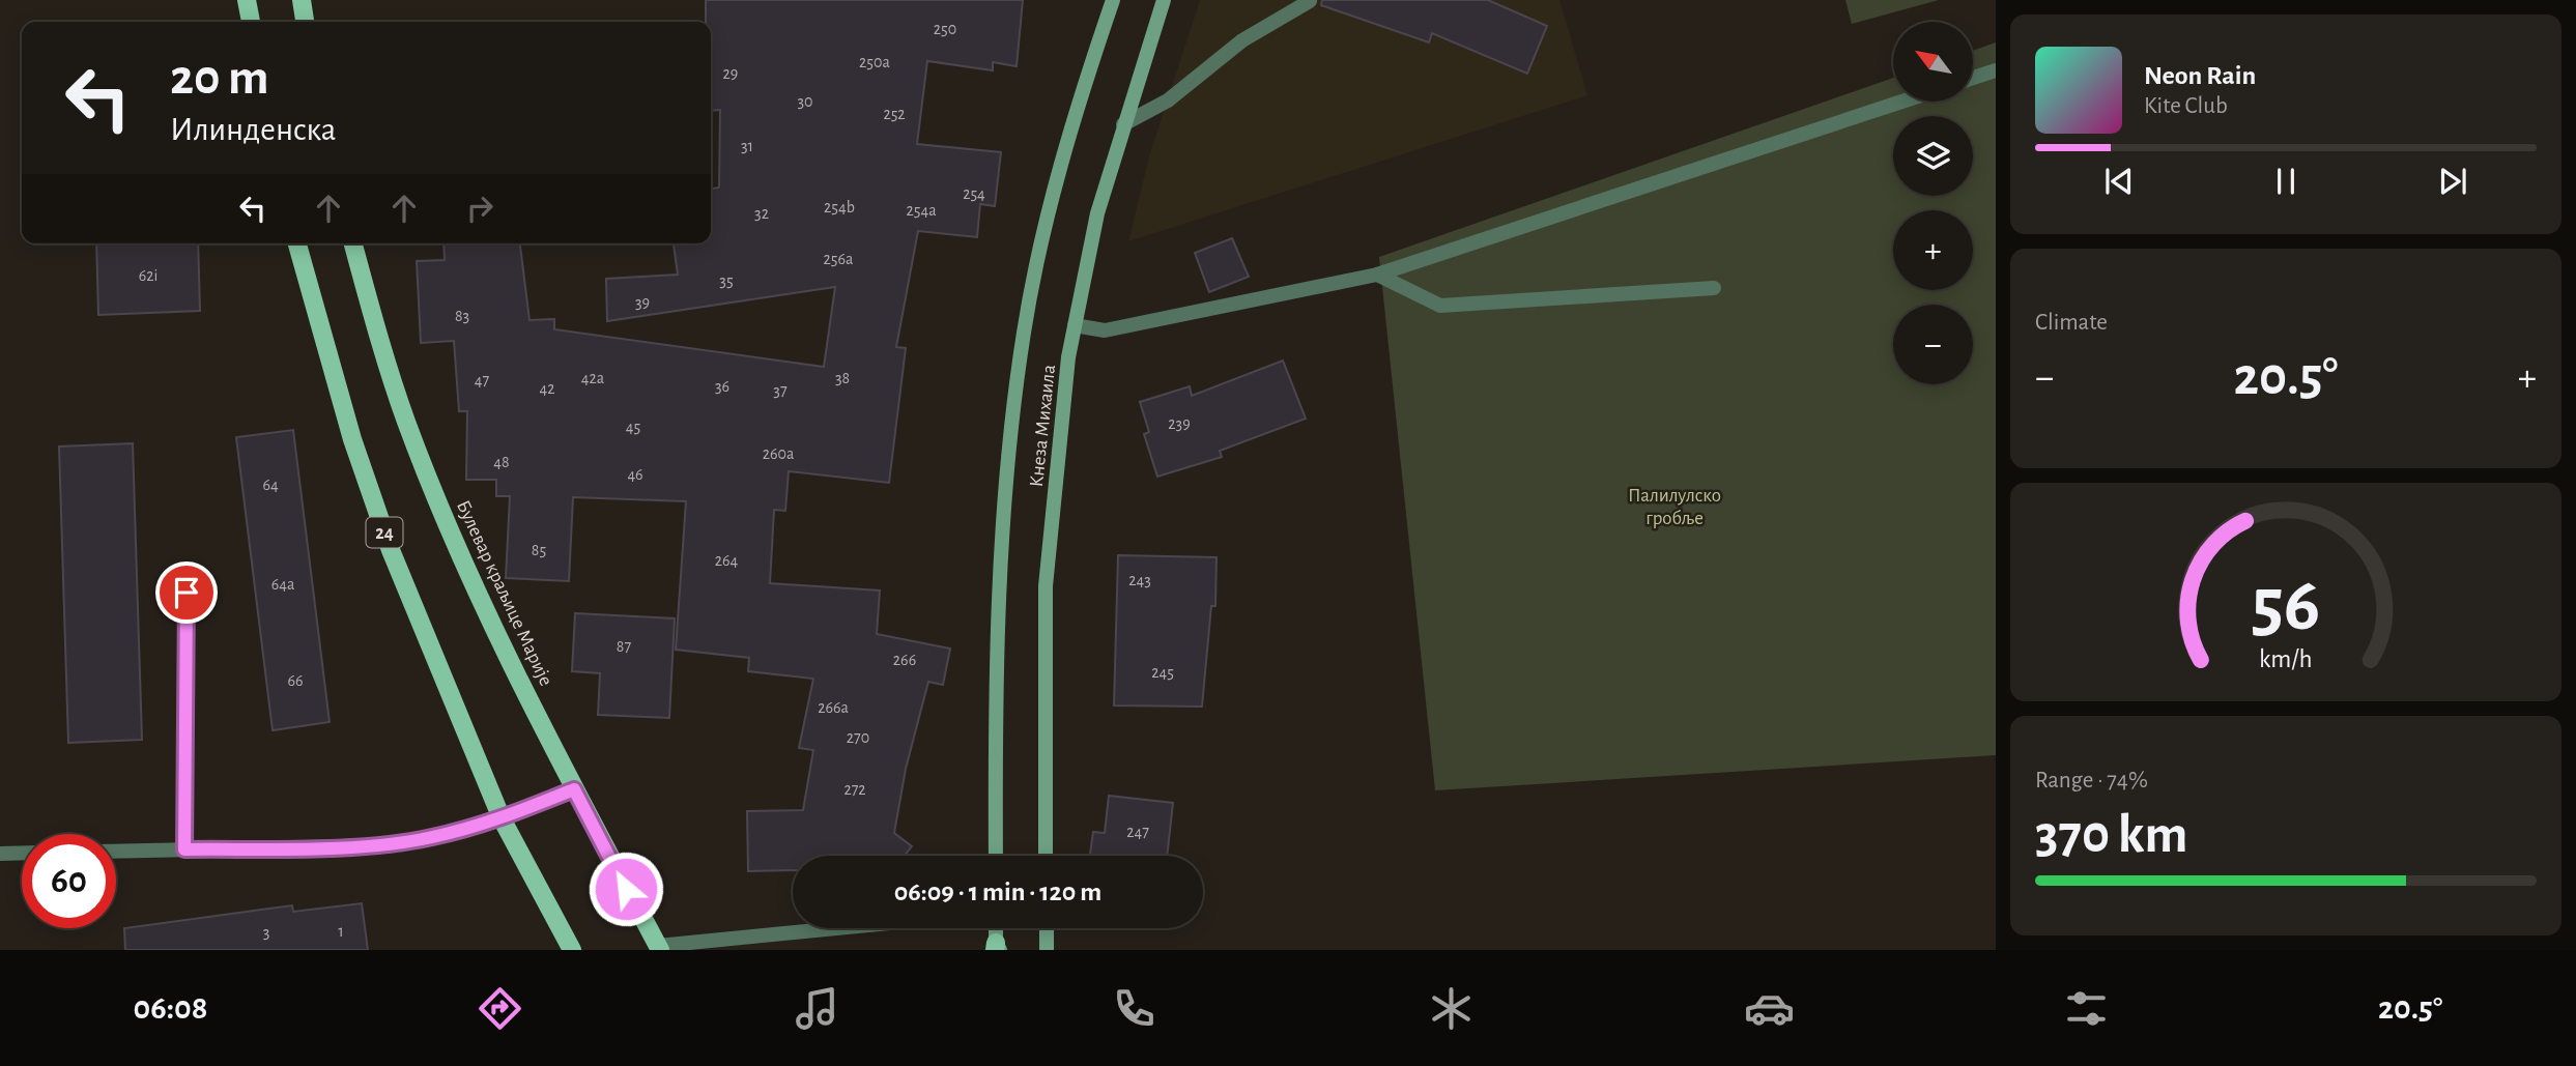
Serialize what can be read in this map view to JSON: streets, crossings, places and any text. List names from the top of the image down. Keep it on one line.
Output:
{"streets":{"main road":["Кнеза Михаила","24","Булевар краљице Марије"]},"parks":["Палилулско гробље"],"house_numbers":["250","250a","29","30","252","31","254","254b","254a","32","256a","62i","35","39","83","42a","38","47","36","42","37","239","45","260a","48","46","64","85","264","243","64a","87","266","245","66","266a","270","272","247","1","3"],"north":"top left","page":{"map_buttons":["+","−"],"turn":["20 m","Илинденска"],"song":["Neon Rain","Kite Club"],"tile":["Climate",["Range · 74%","370 km"]],"heat":["−","20.5°","+"],"limit":"60","trip":"06:09 · 1 min · 120 m","tabs":["06:08","20.5°"],"gauge":["56","km/h"]}}
